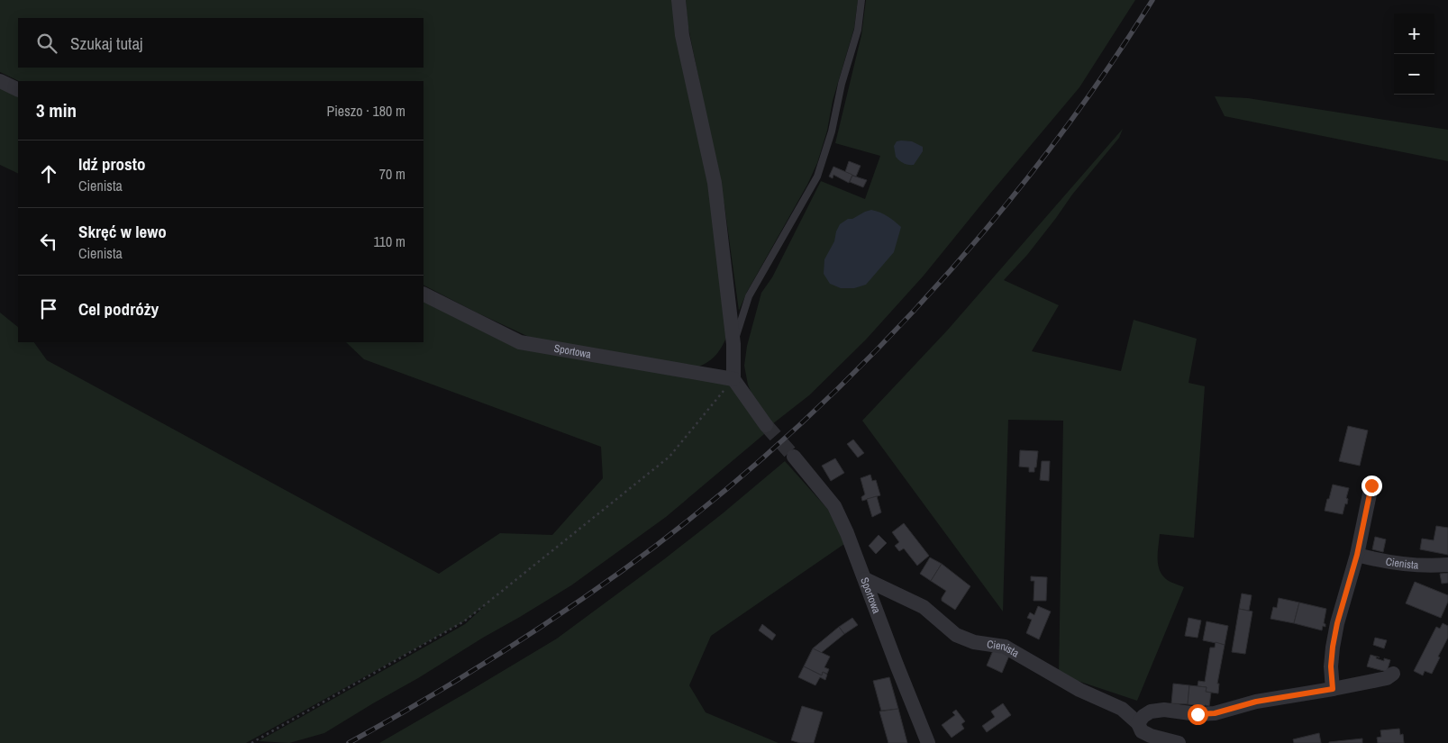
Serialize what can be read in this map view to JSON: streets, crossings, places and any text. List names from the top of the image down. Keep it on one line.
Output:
{"streets":{"street":["Sportowa","Cienista"]},"crossings":[["Sportowa","Cienista"]],"page":{"map_buttons":["+","−"],"search":"Szukaj tutaj","heading":["3 min","Pieszo · 180 m"],"list":[["Idź prosto","Cienista","70 m"],["Skręć w lewo","Cienista","110 m"],"Cel podróży"]}}
